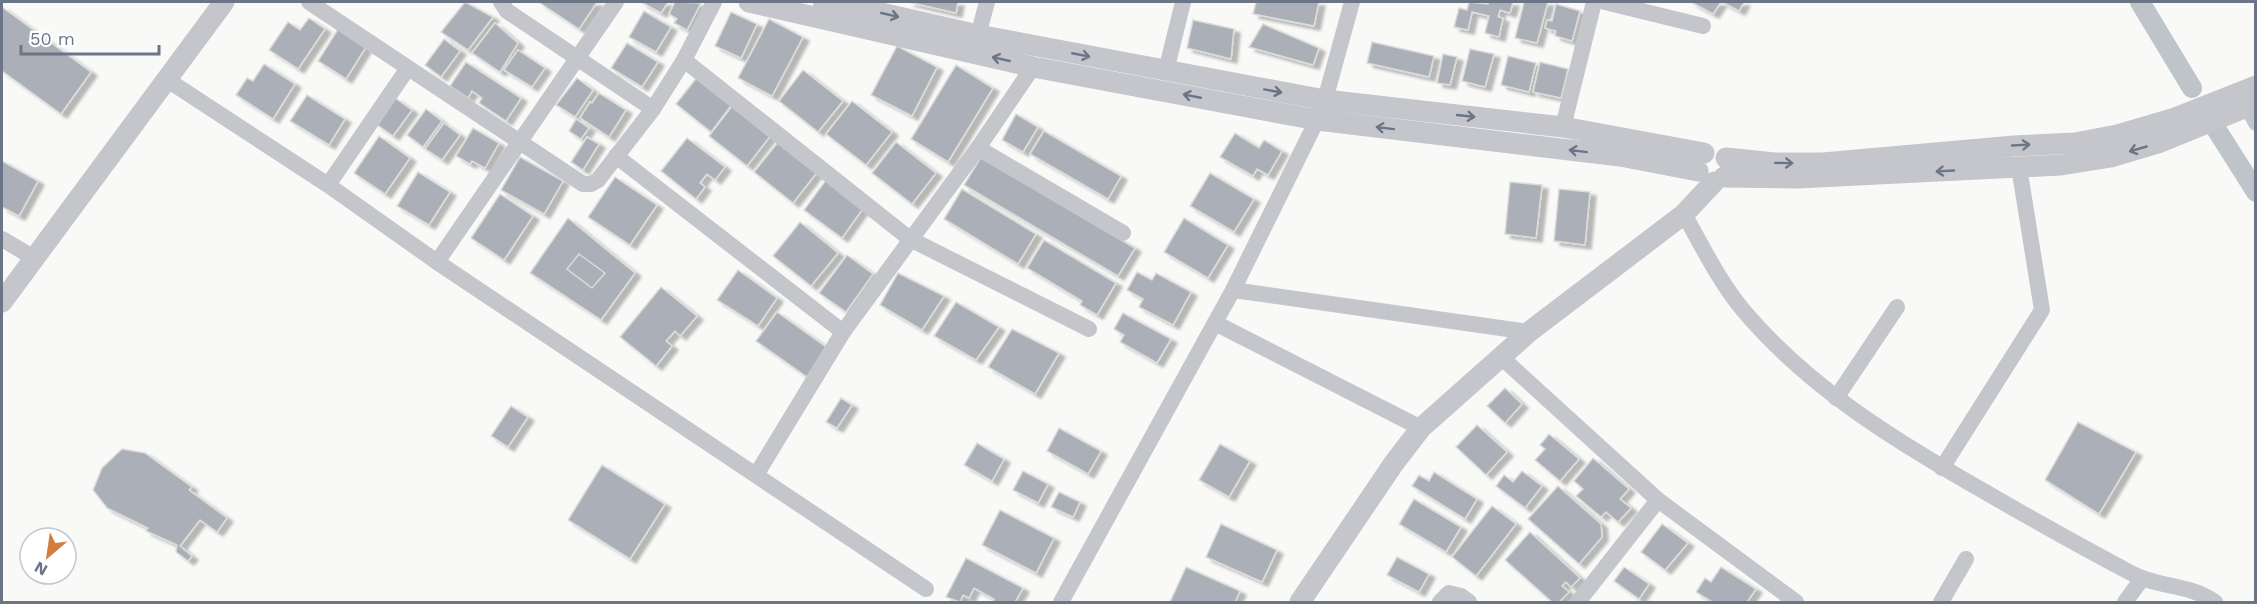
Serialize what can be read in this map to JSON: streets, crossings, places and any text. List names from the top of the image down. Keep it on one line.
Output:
{"scale_bar":"50 m","north":"bottom left"}
